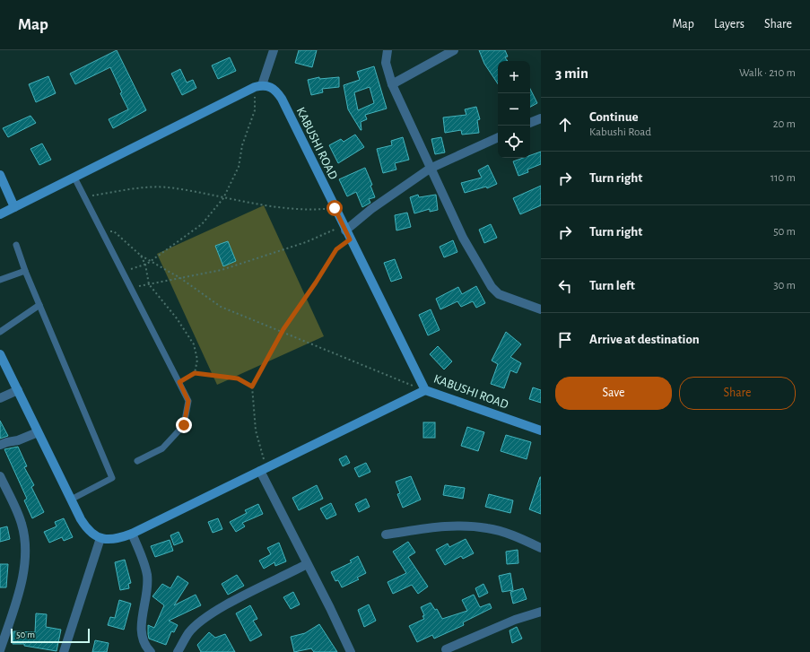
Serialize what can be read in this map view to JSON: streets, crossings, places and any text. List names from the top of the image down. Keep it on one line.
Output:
{"streets":{"main road":["KABUSHI ROAD"]},"scale_bar":"50 m","page":{"header":"Map","nav":["Map","Layers","Share"],"heading":["3 min","Walk · 210 m"],"map_buttons":["+","−"],"list":[["Continue","Kabushi Road","20 m"],["Turn right","110 m"],["Turn right","50 m"],["Turn left","30 m"],"Arrive at destination"],"buttons":["Save","Share"],"scale":"50 m"}}
